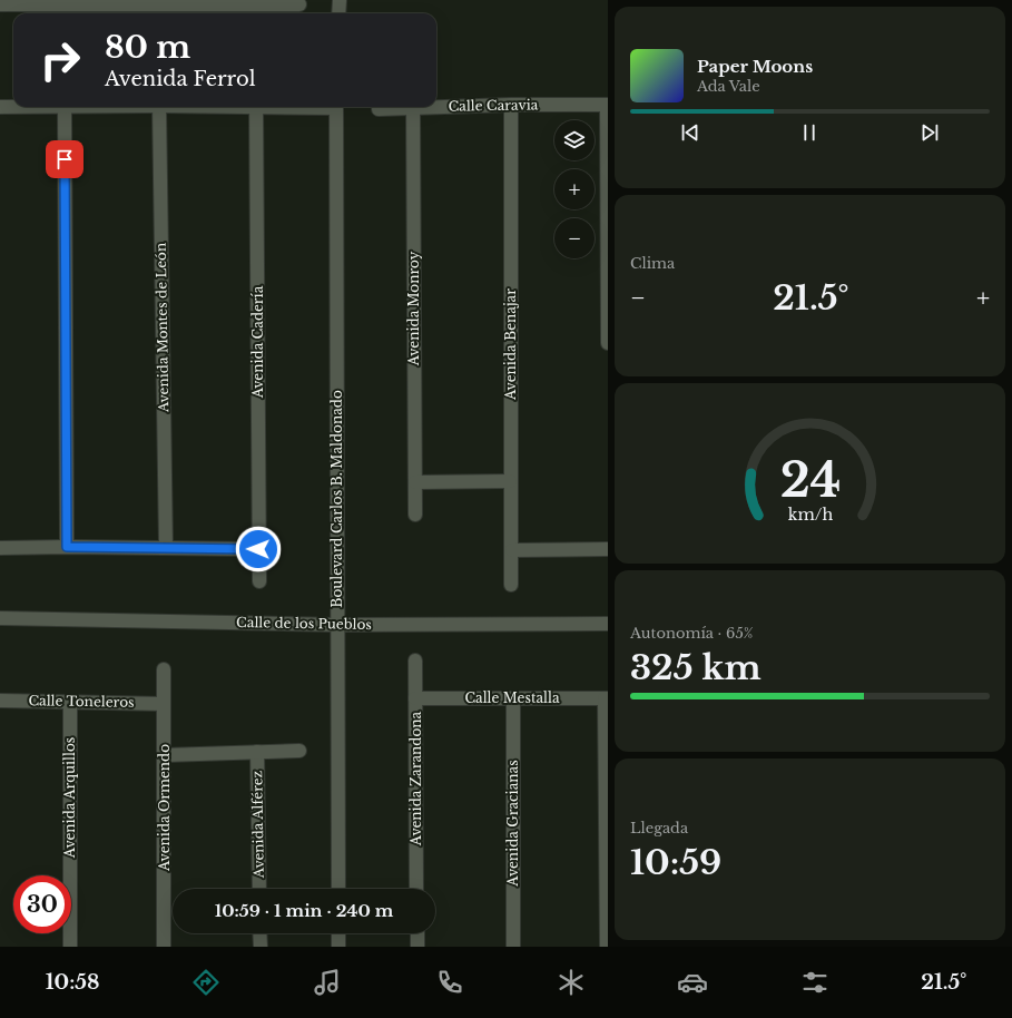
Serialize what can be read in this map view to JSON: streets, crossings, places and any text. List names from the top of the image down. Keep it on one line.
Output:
{"streets":{"street":["Calle Caravia","Avenida Monroy","Avenida Montes de León","Avenida Cadería","Avenida Benajar","Boulevard Carlos B. Maldonado","Calle de los Pueblos","Calle Mestalla","Calle Toneleros","Avenida Zarandona","Avenida Arquillos","Avenida Ormendo","Avenida Gracianas","Avenida Alférez"]},"crossings":[["Calle Caravia","Avenida Benajar"],["Boulevard Carlos B. Maldonado","Calle de los Pueblos"],["Calle Mestalla","Avenida Zarandona"],["Calle Mestalla","Avenida Gracianas"],["Calle Toneleros","Avenida Arquillos"],["Calle Toneleros","Avenida Ormendo"]],"page":{"turn":["80 m","Avenida Ferrol"],"song":["Paper Moons","Ada Vale"],"map_buttons":["+","−"],"tile":["Clima",["Autonomía · 65%","325 km"],["Llegada","10:59"]],"heat":["−","21.5°","+"],"limit":"30","trip":"10:59 · 1 min · 240 m","tabs":["10:58","21.5°"],"gauge":["24","km/h"]}}
